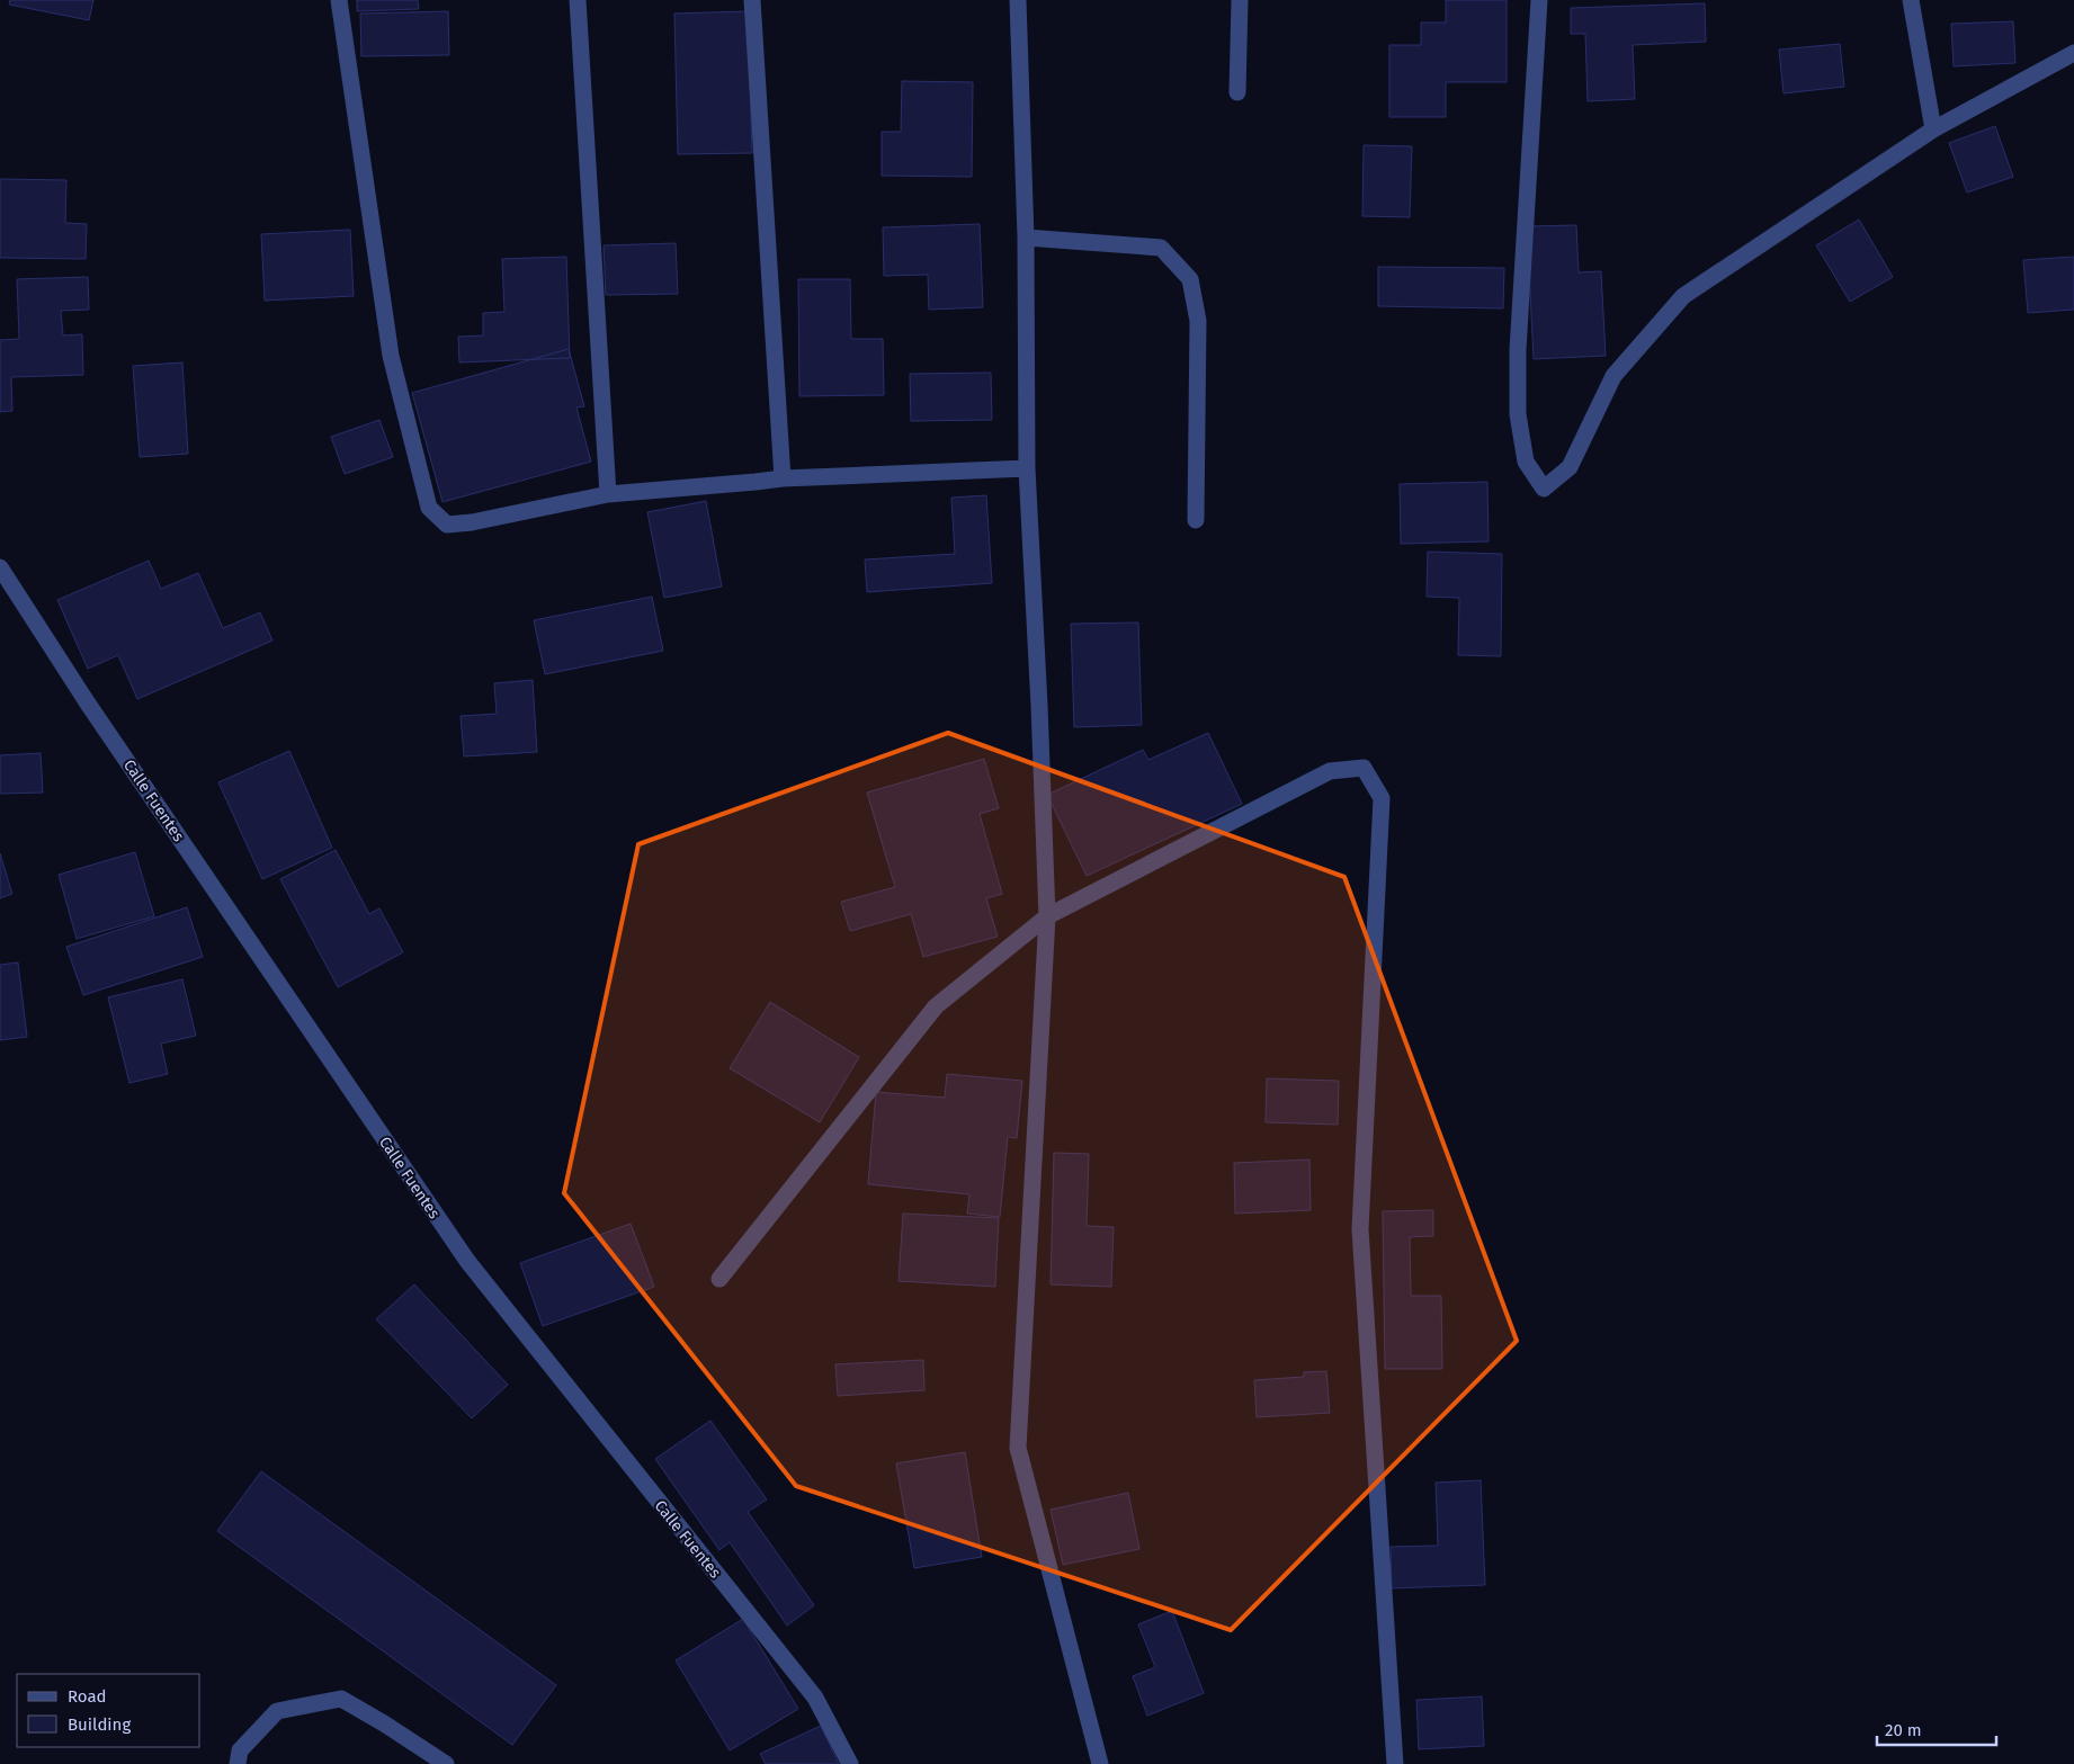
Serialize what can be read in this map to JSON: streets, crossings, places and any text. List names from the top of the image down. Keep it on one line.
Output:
{"streets":{"street":["Calle Fuentes"]},"legend":["Road","Building"],"scale_bar":"20 m"}
